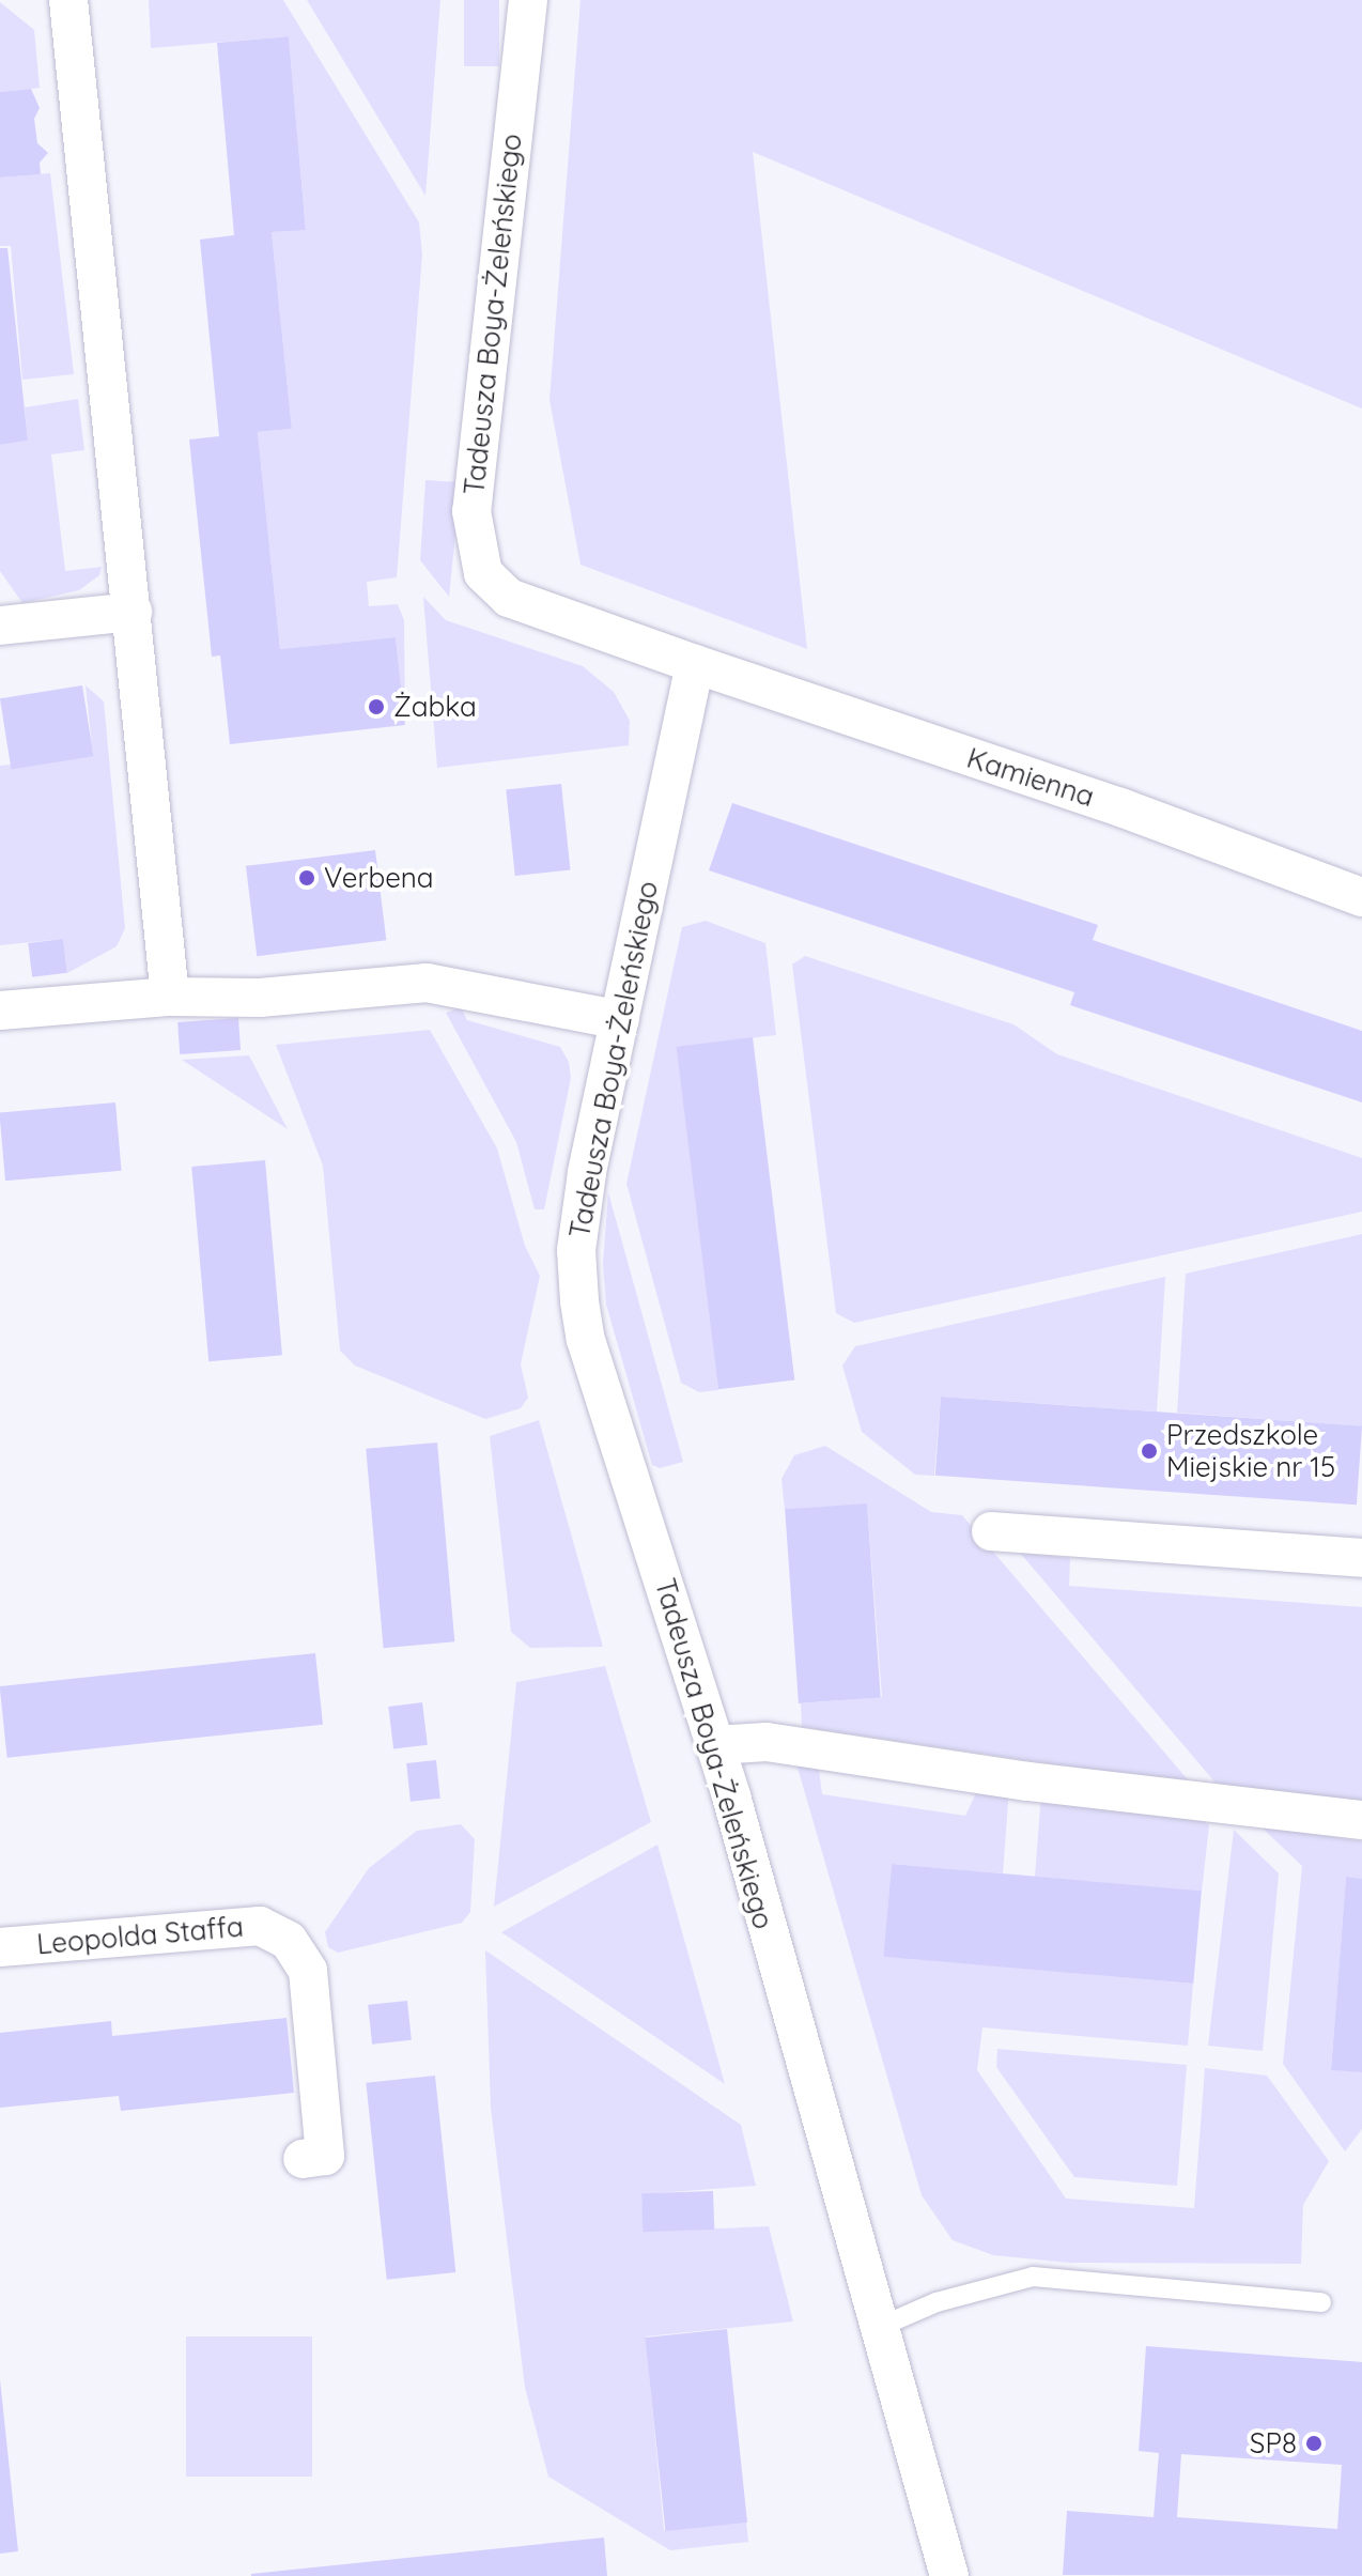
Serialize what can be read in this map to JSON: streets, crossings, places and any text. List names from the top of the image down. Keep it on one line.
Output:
{"streets":{"street":["Tadeusza Boya-Żeleńskiego","Kamienna","Leopolda Staffa"]},"crossings":[["Tadeusza Boya-Żeleńskiego","Kamienna"]],"places":["Żabka","Verbena","Przedszkole Miejskie nr 15","SP8"]}
